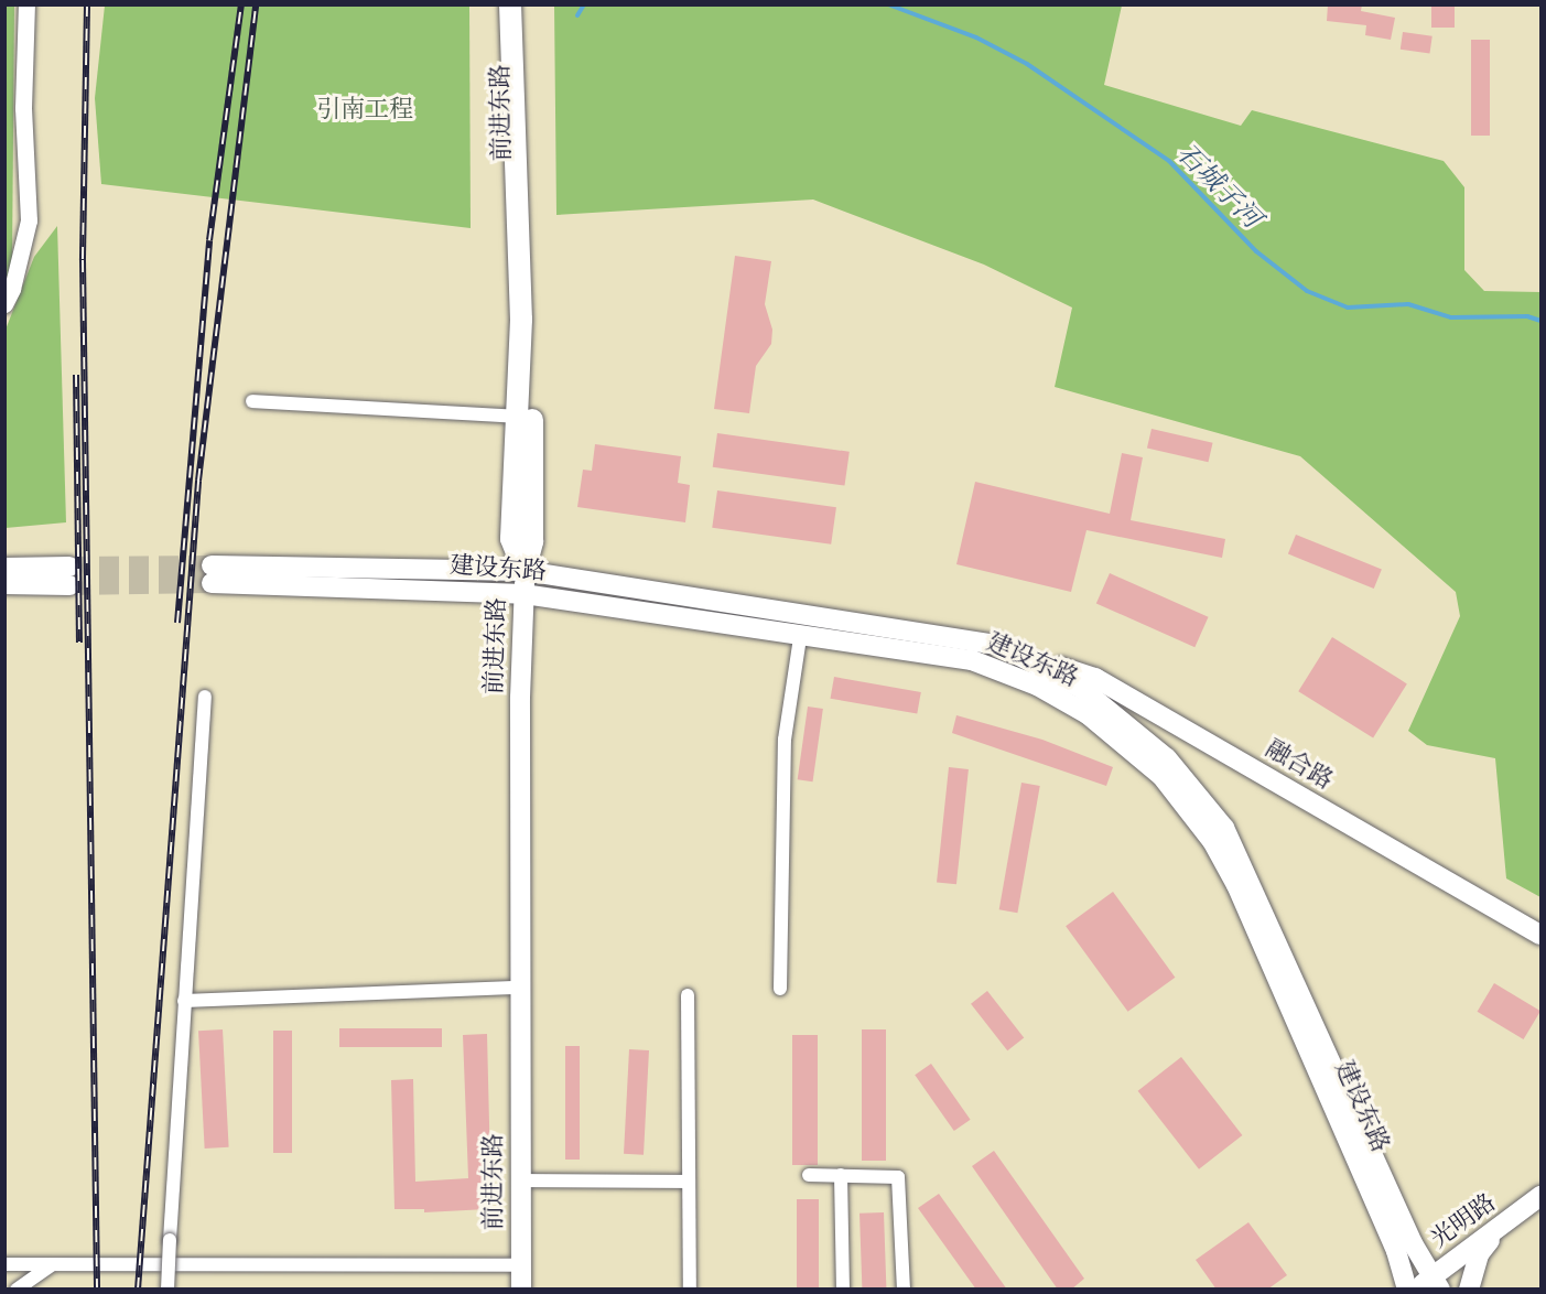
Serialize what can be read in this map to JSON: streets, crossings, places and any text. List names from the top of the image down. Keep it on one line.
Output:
{"streets":{"main road":["前进东路","建设东路","融合路","光明路"]},"crossings":[["前进东路","建设东路"],["建设东路","融合路"],["建设东路","光明路"]],"water":["石城子河"],"parks":["引南工程"]}
